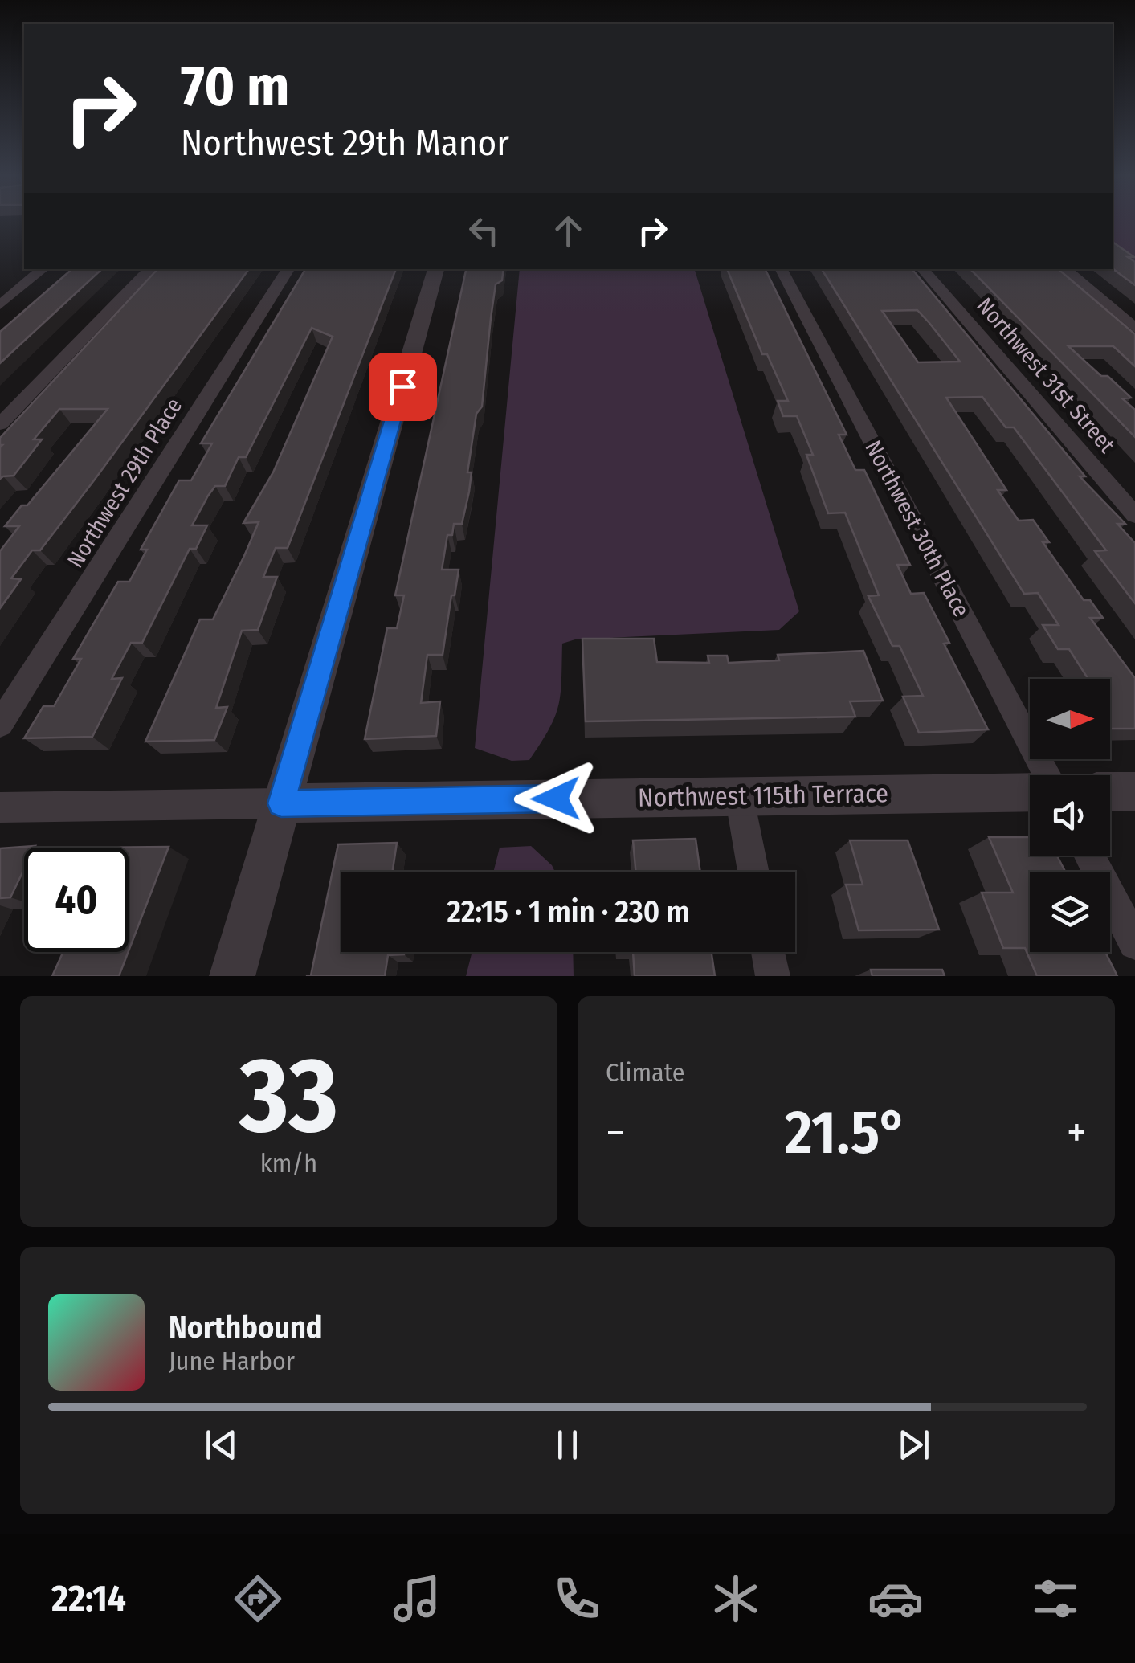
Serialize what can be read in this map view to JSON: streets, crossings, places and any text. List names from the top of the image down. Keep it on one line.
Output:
{"streets":{"street":["Northwest 31st Street","Northwest 29th Place","Northwest 30th Place","Northwest 115th Terrace"]},"north":"right","page":{"turn":["70 m","Northwest 29th Manor"],"limit":"40","trip":"22:15 · 1 min · 230 m","tile":[["33","km/h"],"Climate"],"heat":["−","21.5°","+"],"song":["Northbound","June Harbor"],"tabs":"22:14"}}
